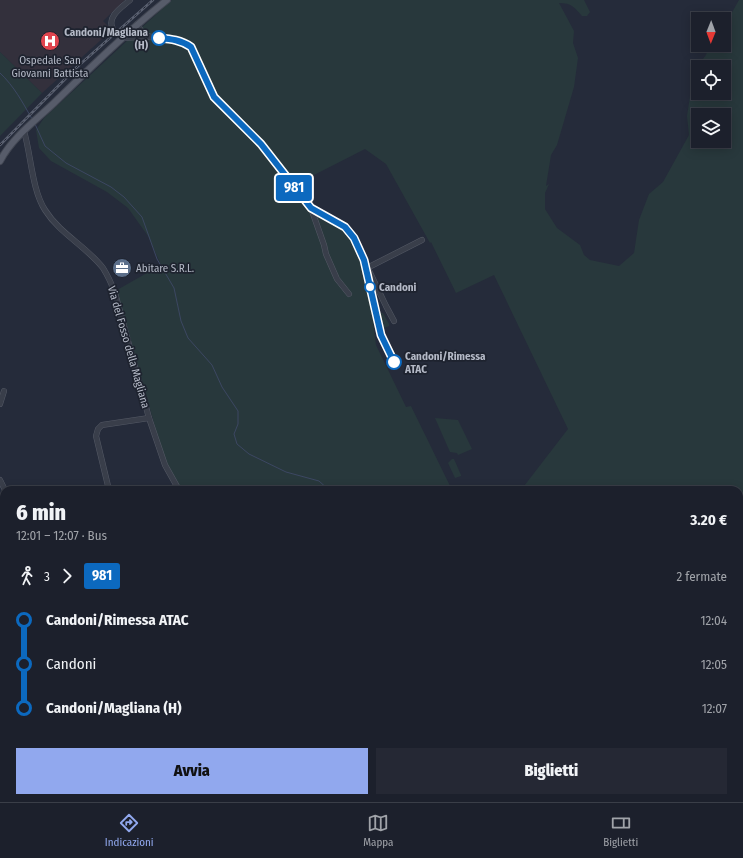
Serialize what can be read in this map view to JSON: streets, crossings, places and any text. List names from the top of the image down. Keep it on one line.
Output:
{"streets":{"street":["Via del Fosso della Magliana"]},"places":{"other":["Candoni/Magliana (H)","Candoni","Candoni/Rimessa ATAC"],"hospital":["Ospedale San Giovanni Battista"],"office":["Abitare S.R.L."]},"lines":["bus line 981"],"north":"bottom","page":{"on_map":"981","heading":["6 min","12:01 – 12:07 · Bus","3.20 €"],"legs":["3","981","2 fermate"],"list":[{"name":"Candoni/Rimessa ATAC","value":"12:04"},{"name":"Candoni","value":"12:05"},{"name":"Candoni/Magliana (H)","value":"12:07"}],"buttons":["Avvia","Biglietti"],"tabs":["Indicazioni","Mappa","Biglietti"]}}
